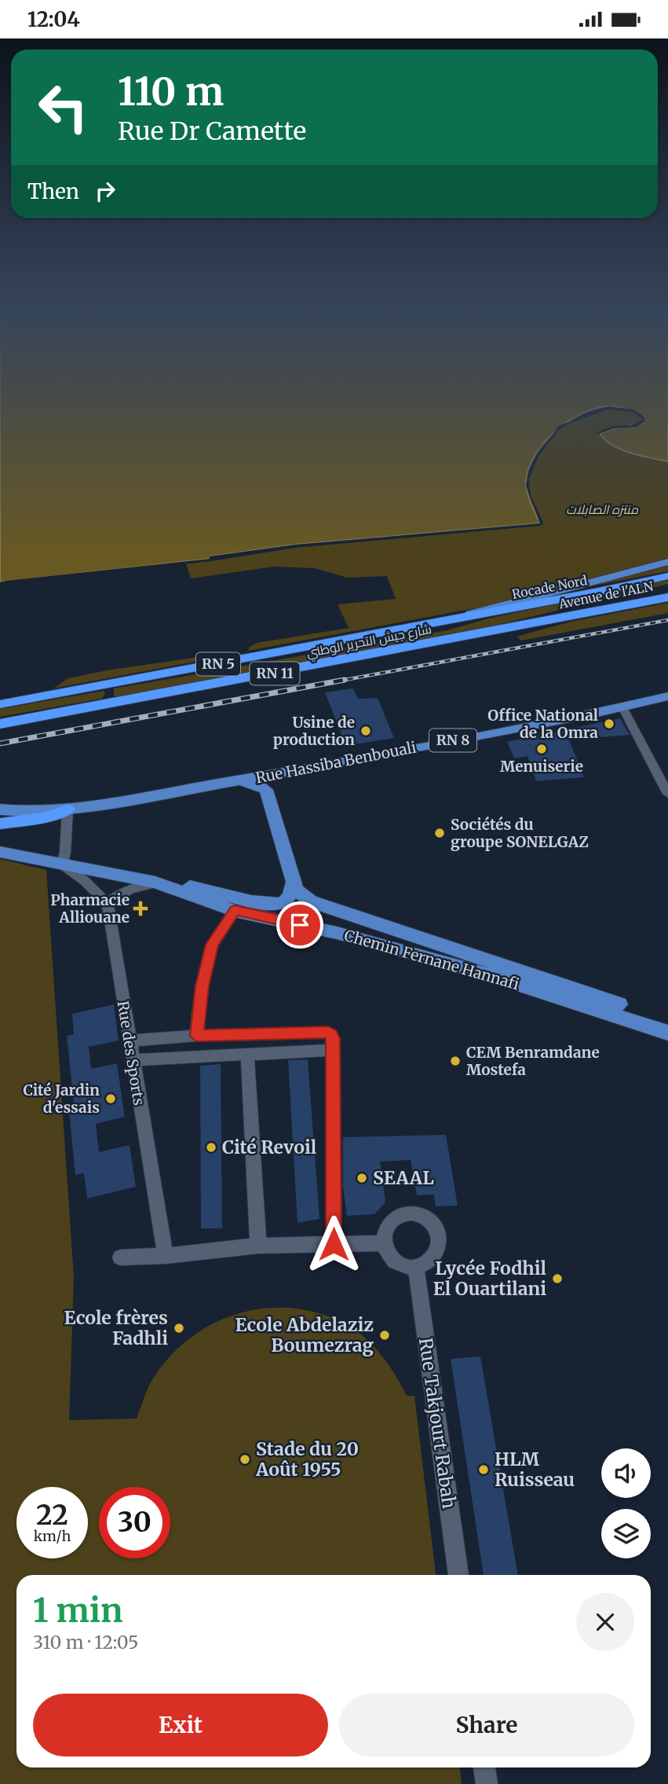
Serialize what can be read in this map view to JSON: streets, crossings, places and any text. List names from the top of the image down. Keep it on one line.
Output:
{"streets":{"highway":["Rocade Nord","Avenue de l'ALN","شارع جيش التحرير الوطني","RN 5","RN 11"],"main road":["RN 8","Rue Hassiba Benbouali","Chemin Fernane Hannafi"],"street":["Rue des Sports","Rue Takjourt Rabah"]},"crossings":[["Rocade Nord","Avenue de l'ALN"],["Rocade Nord","شارع جيش التحرير الوطني"],["Avenue de l'ALN","شارع جيش التحرير الوطني"],["Rue Hassiba Benbouali","Chemin Fernane Hannafi"]],"parks":["منتزه الصابلات"],"places":{"other":["Office National de la Omra","Usine de production","Menuiserie","Sociétés du groupe SONELGAZ","CEM Benramdane Mostefa","Cité Jardin d'essais","Cité Revoil","SEAAL","Lycée Fodhil El Ouartilani","Ecole frères Fadhli","Ecole Abdelaziz Boumezrag","Stade du 20 Août 1955","HLM Ruisseau"],"health":["Pharmacie Alliouane"]},"page":{"status":"12:04","turn":["110 m","Rue Dr Camette"],"then":"Then","speed":"22 km/h","limit":"30","heading":["1 min","310 m · 12:05"],"buttons":["Exit","Share"]}}
